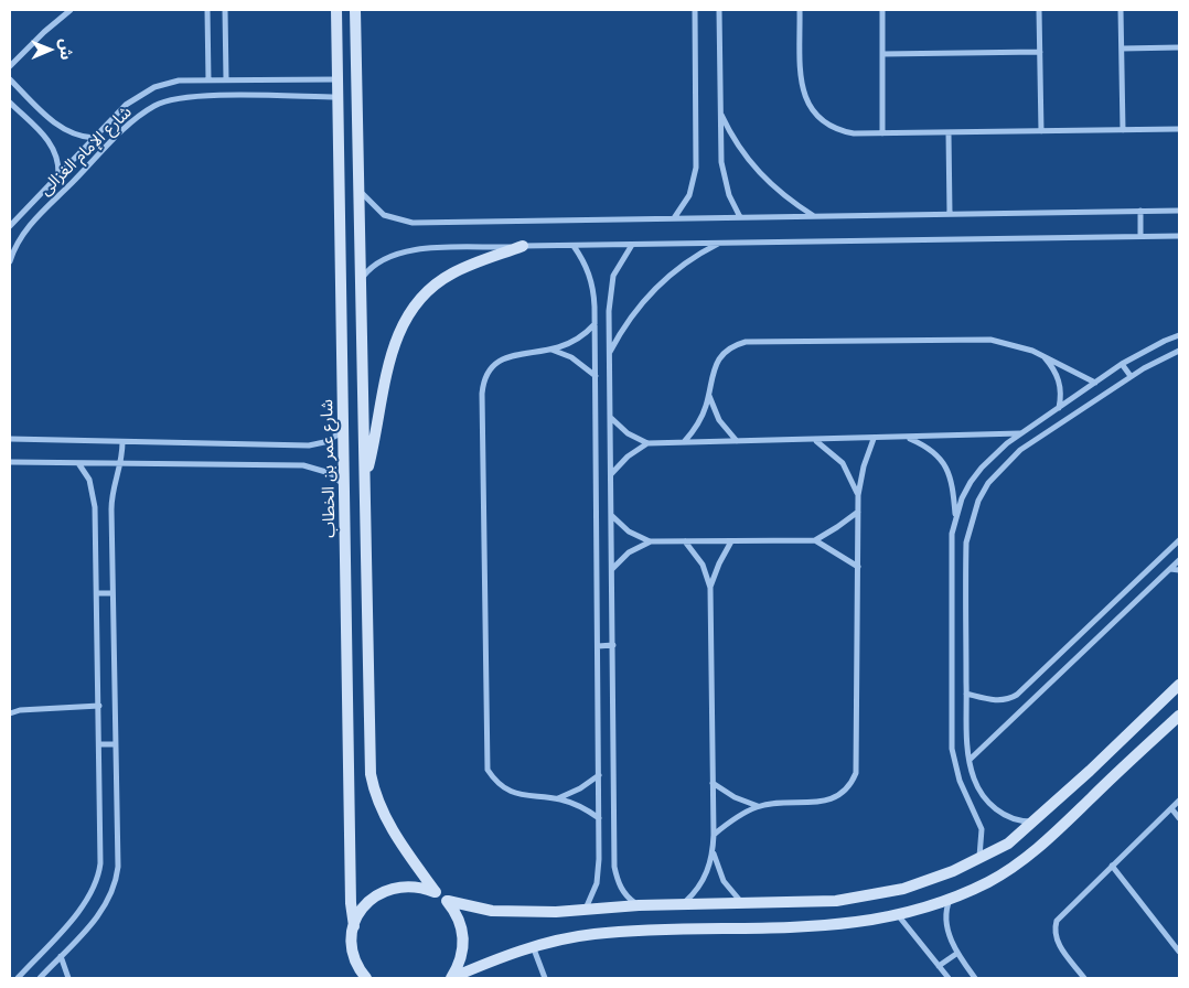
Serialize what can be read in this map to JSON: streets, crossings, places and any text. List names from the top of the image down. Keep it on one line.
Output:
{"streets":{"street":["شارع الإمام الغزالى","شارع عمر بن الخطاب"]},"crossings":[["شارع الإمام الغزالى","شارع عمر بن الخطاب"]],"north":"right"}
